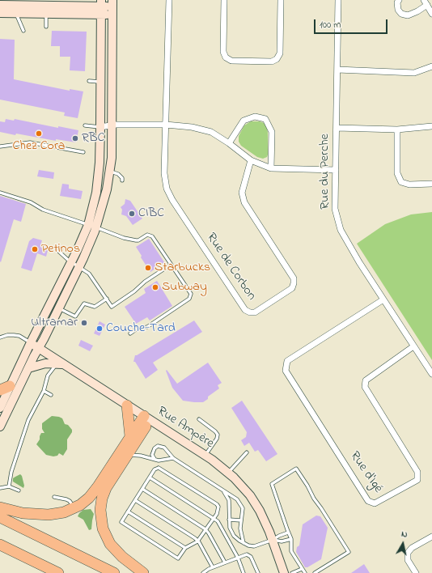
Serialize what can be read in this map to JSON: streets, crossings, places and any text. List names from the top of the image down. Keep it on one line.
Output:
{"streets":{"main road":["Rue Ampère"],"street":["Rue du Perche","Rue de Corbon","Rue d'Igé"]},"crossings":[["Rue du Perche","Rue d'Igé"]],"places":["Chez Cora","RBC","CIBC","Petinos","Starbucks","Subway","Ultramar","Couche-Tard"],"scale_bar":"100 m","north":"top"}
